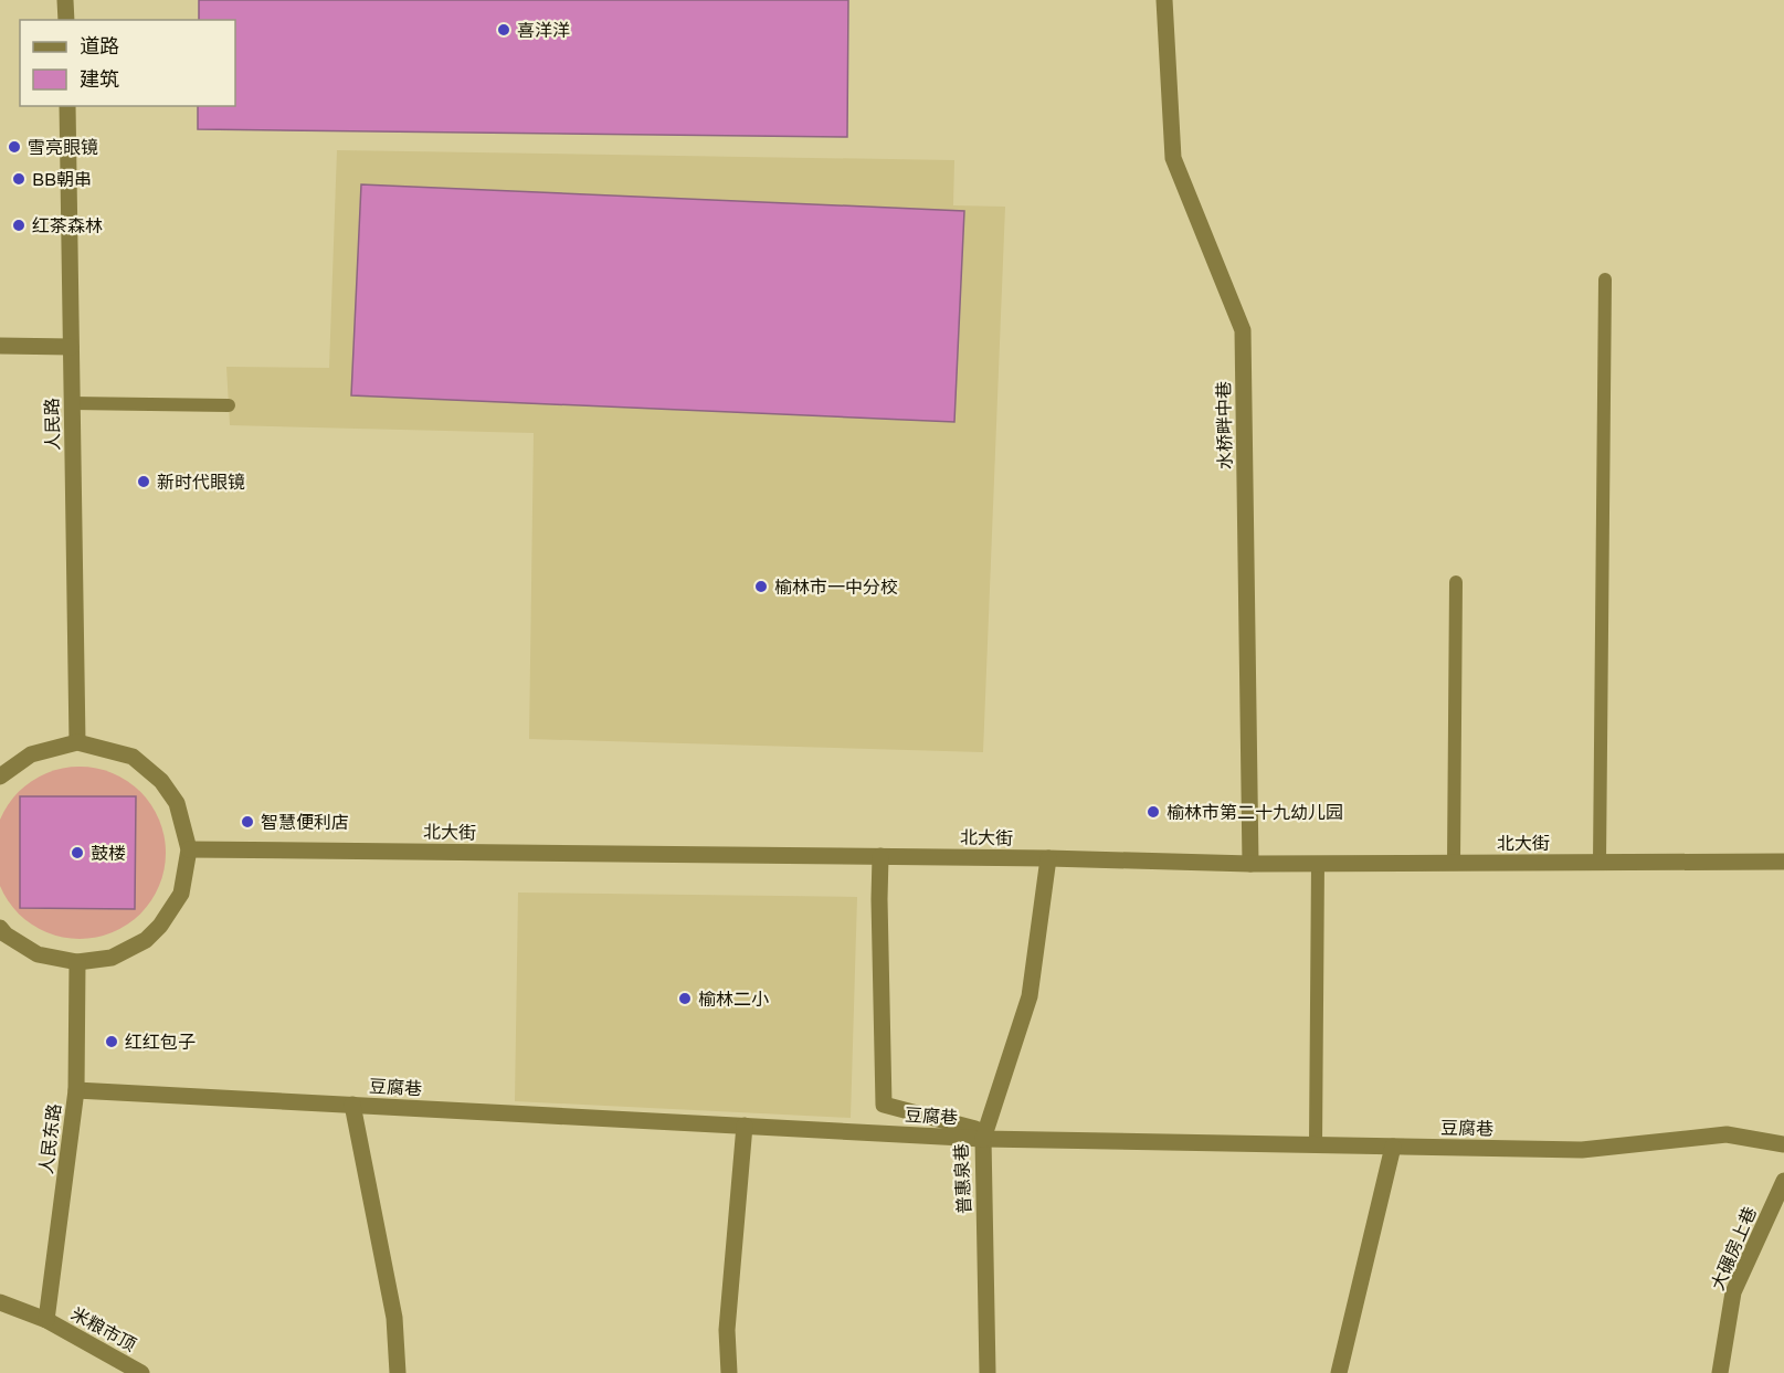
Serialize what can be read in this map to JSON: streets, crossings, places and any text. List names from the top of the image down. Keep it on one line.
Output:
{"streets":{"street":["人民路","水桥畔中巷","北大街","豆腐巷","人民东路","普惠泉巷","大碾房上巷","米粮市顶"]},"crossings":[["水桥畔中巷","北大街"],["北大街","普惠泉巷"],["豆腐巷","人民东路"],["豆腐巷","普惠泉巷"],["人民东路","米粮市顶"]],"places":["喜洋洋","雪亮眼镜","BB朝串","红茶森林","新时代眼镜","榆林市一中分校","榆林市第二十九幼儿园","智慧便利店","鼓楼","榆林二小","红红包子"],"legend":["道路","建筑"]}
